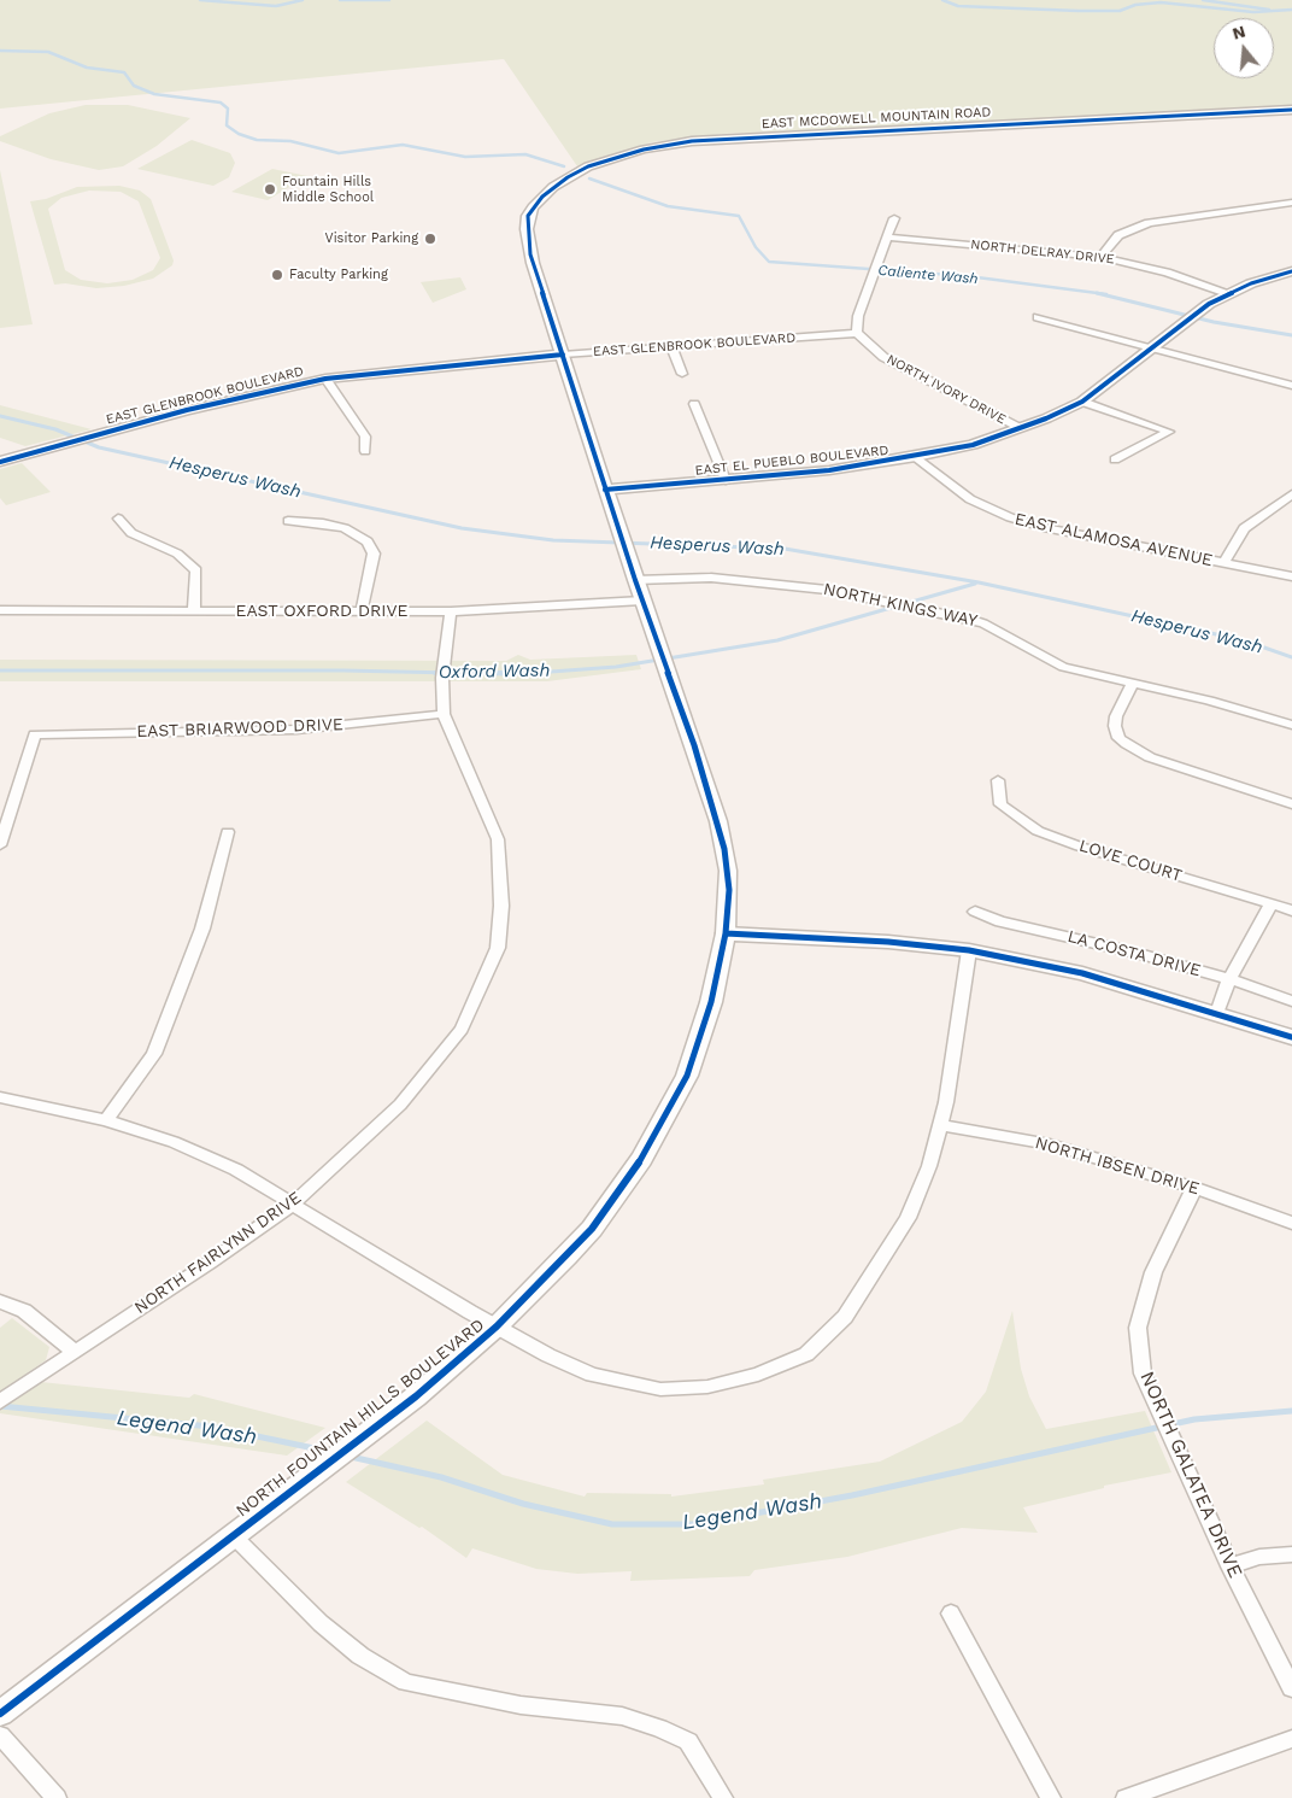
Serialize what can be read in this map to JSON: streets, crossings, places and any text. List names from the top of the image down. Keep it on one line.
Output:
{"streets":{"main road":["NORTH FOUNTAIN HILLS BOULEVARD"],"street":["EAST MCDOWELL MOUNTAIN ROAD","NORTH DELRAY DRIVE","EAST GLENBROOK BOULEVARD","NORTH IVORY DRIVE","EAST EL PUEBLO BOULEVARD","EAST ALAMOSA AVENUE","NORTH KINGS WAY","EAST OXFORD DRIVE","EAST BRIARWOOD DRIVE","LOVE COURT","LA COSTA DRIVE","NORTH IBSEN DRIVE","NORTH FAIRLYNN DRIVE","NORTH GALATEA DRIVE"]},"crossings":[["EAST MCDOWELL MOUNTAIN ROAD","NORTH FOUNTAIN HILLS BOULEVARD"],["NORTH DELRAY DRIVE","EAST EL PUEBLO BOULEVARD"],["EAST GLENBROOK BOULEVARD","NORTH IVORY DRIVE"],["EAST GLENBROOK BOULEVARD","NORTH FOUNTAIN HILLS BOULEVARD"],["NORTH IVORY DRIVE","EAST EL PUEBLO BOULEVARD"],["EAST EL PUEBLO BOULEVARD","EAST ALAMOSA AVENUE"],["EAST EL PUEBLO BOULEVARD","NORTH FOUNTAIN HILLS BOULEVARD"],["NORTH KINGS WAY","NORTH FOUNTAIN HILLS BOULEVARD"],["EAST OXFORD DRIVE","NORTH FAIRLYNN DRIVE"],["EAST OXFORD DRIVE","NORTH FOUNTAIN HILLS BOULEVARD"],["EAST BRIARWOOD DRIVE","NORTH FAIRLYNN DRIVE"],["NORTH IBSEN DRIVE","NORTH GALATEA DRIVE"]],"water":["Caliente Wash","Hesperus Wash","Oxford Wash","Legend Wash"],"places":["Fountain Hills Middle School","Visitor Parking","Faculty Parking"],"north":"top"}
